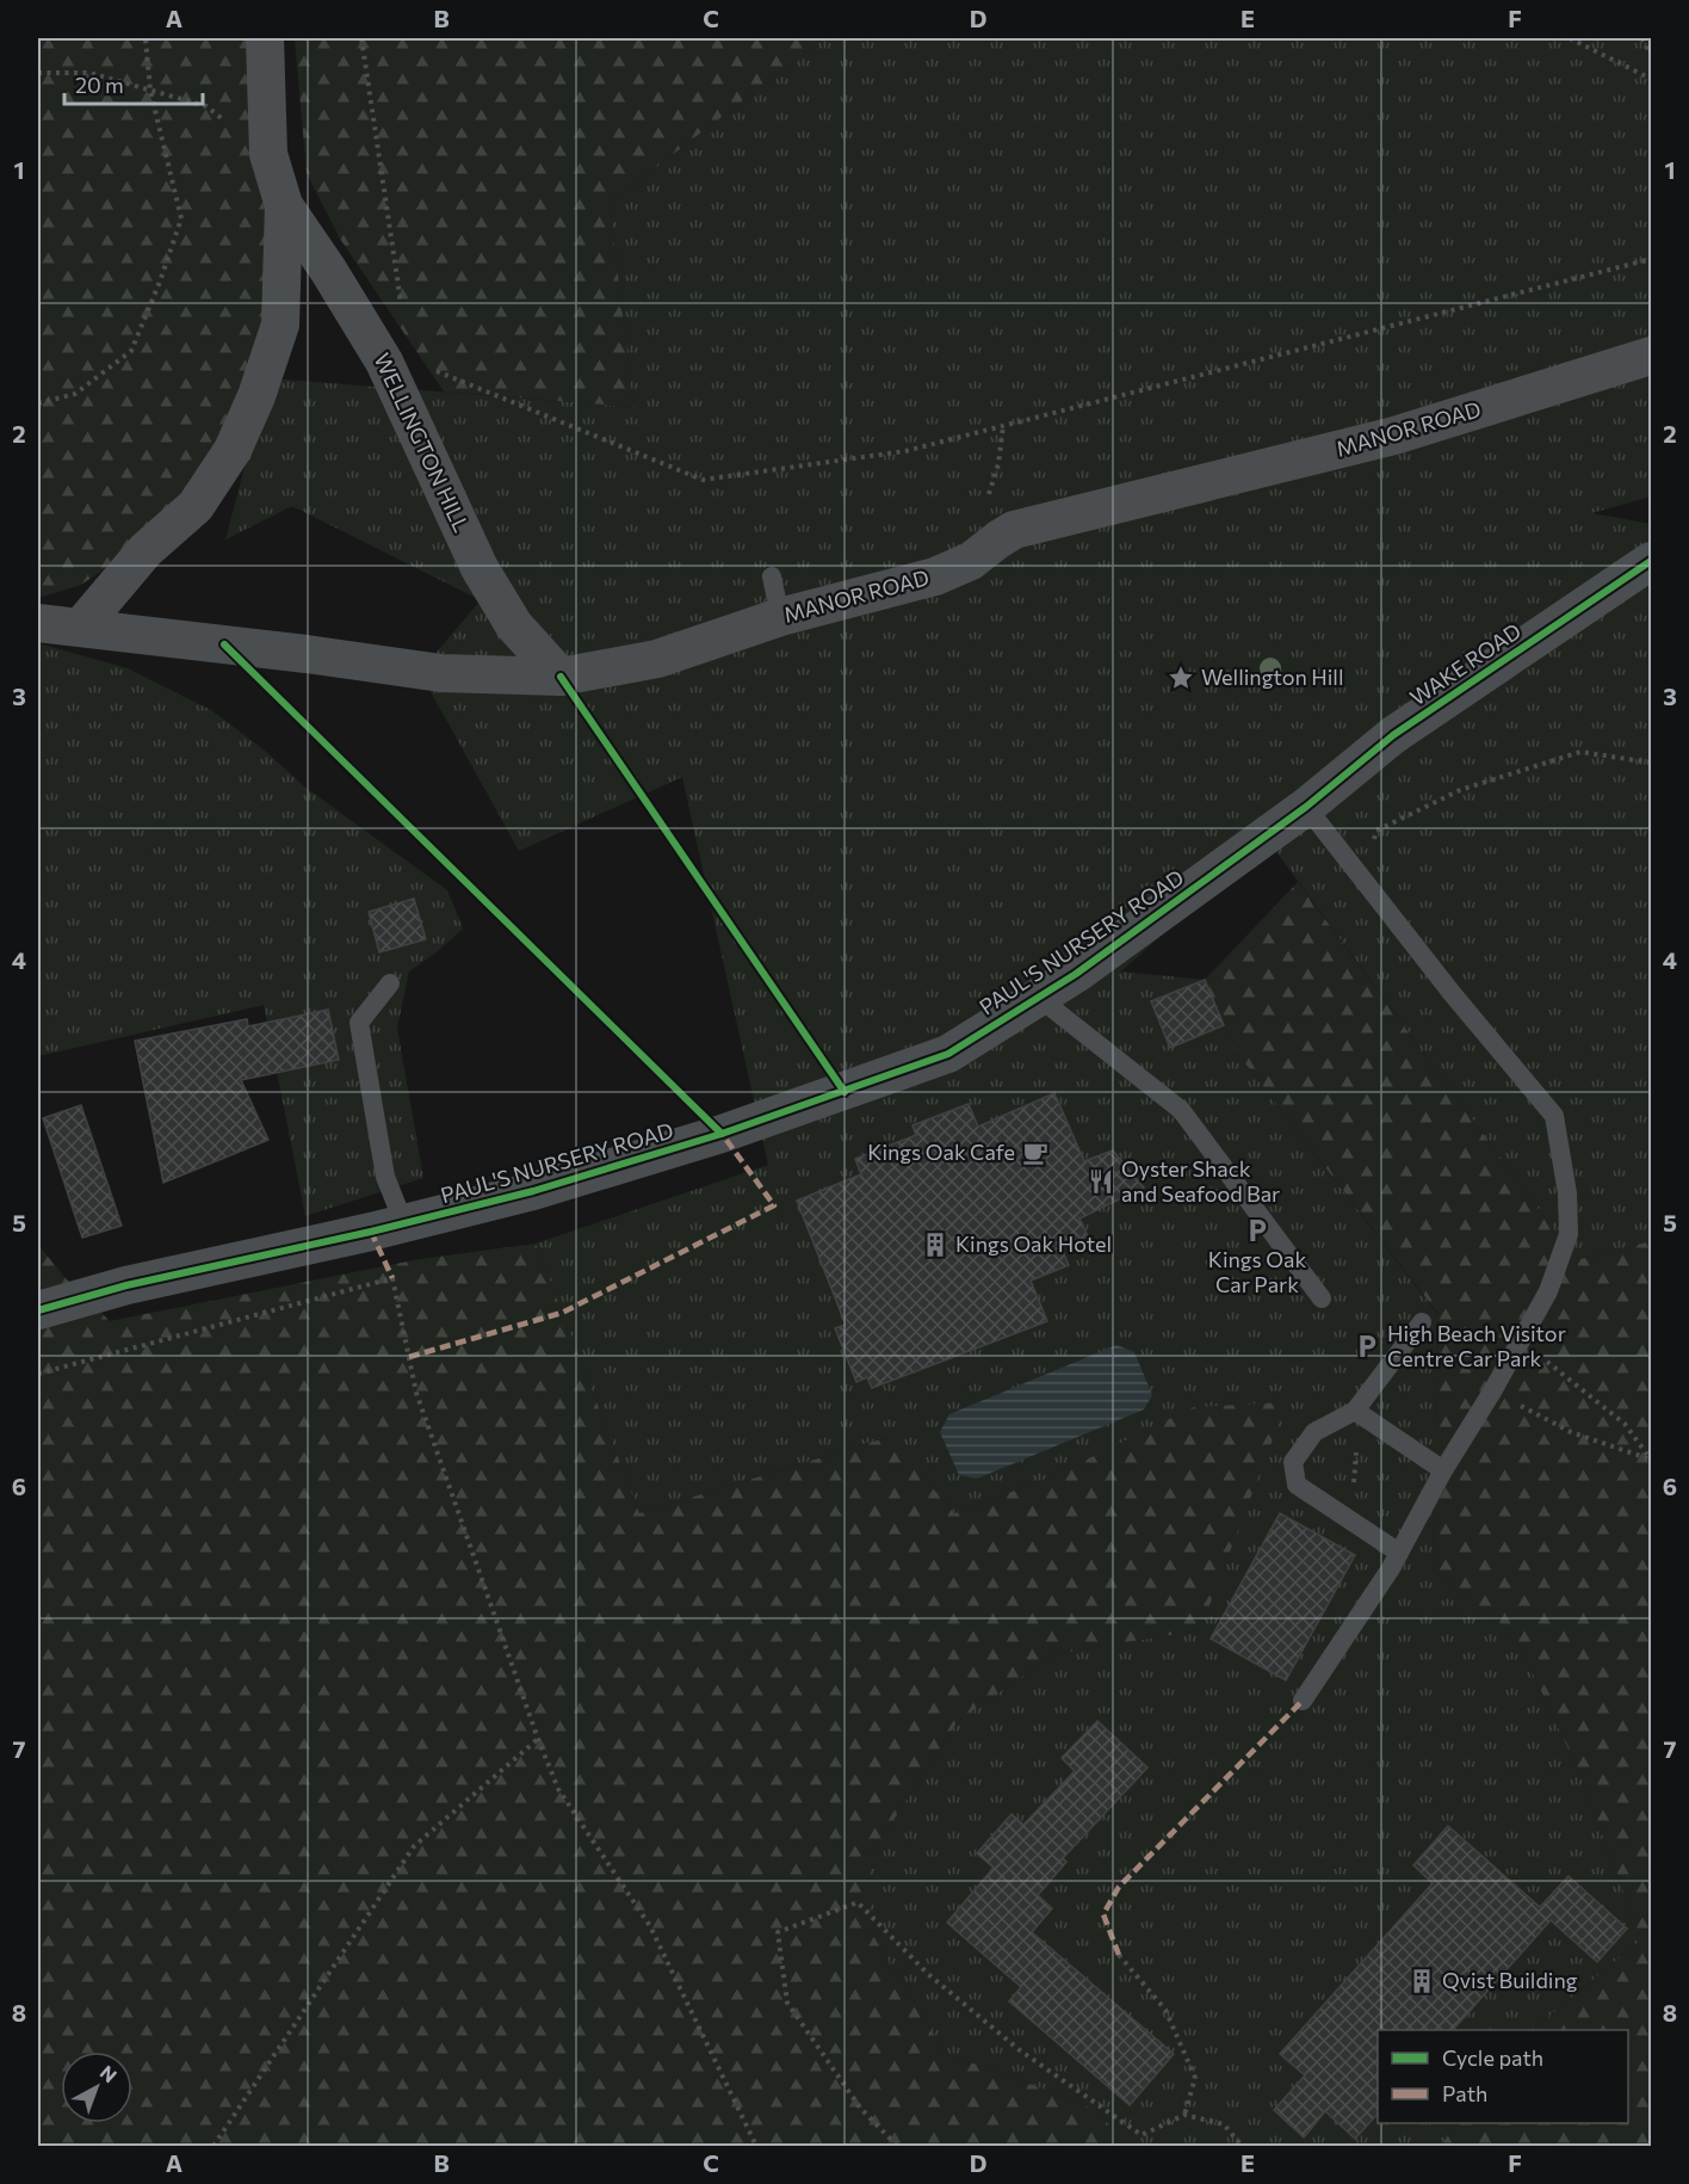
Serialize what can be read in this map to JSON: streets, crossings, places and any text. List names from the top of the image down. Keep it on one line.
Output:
{"streets":{"street":["MANOR ROAD","WELLINGTON HILL","WAKE ROAD","PAUL'S NURSERY ROAD"]},"crossings":[["MANOR ROAD","WELLINGTON HILL"],["WAKE ROAD","PAUL'S NURSERY ROAD"]],"places":{"place":["Wellington Hill"],"cafe":["Kings Oak Cafe"],"restaurant":["Oyster Shack and Seafood Bar"],"parking":["Kings Oak Car Park","High Beach Visitor Centre Car Park"],"building":["Kings Oak Hotel","Qvist Building"]},"legend":["Cycle path","Path"],"scale_bar":"20 m","north":"top right","grid":{"columns":["A","B","C","D","E","F"],"rows":["1","2","3","4","5","6","7","8"]}}
